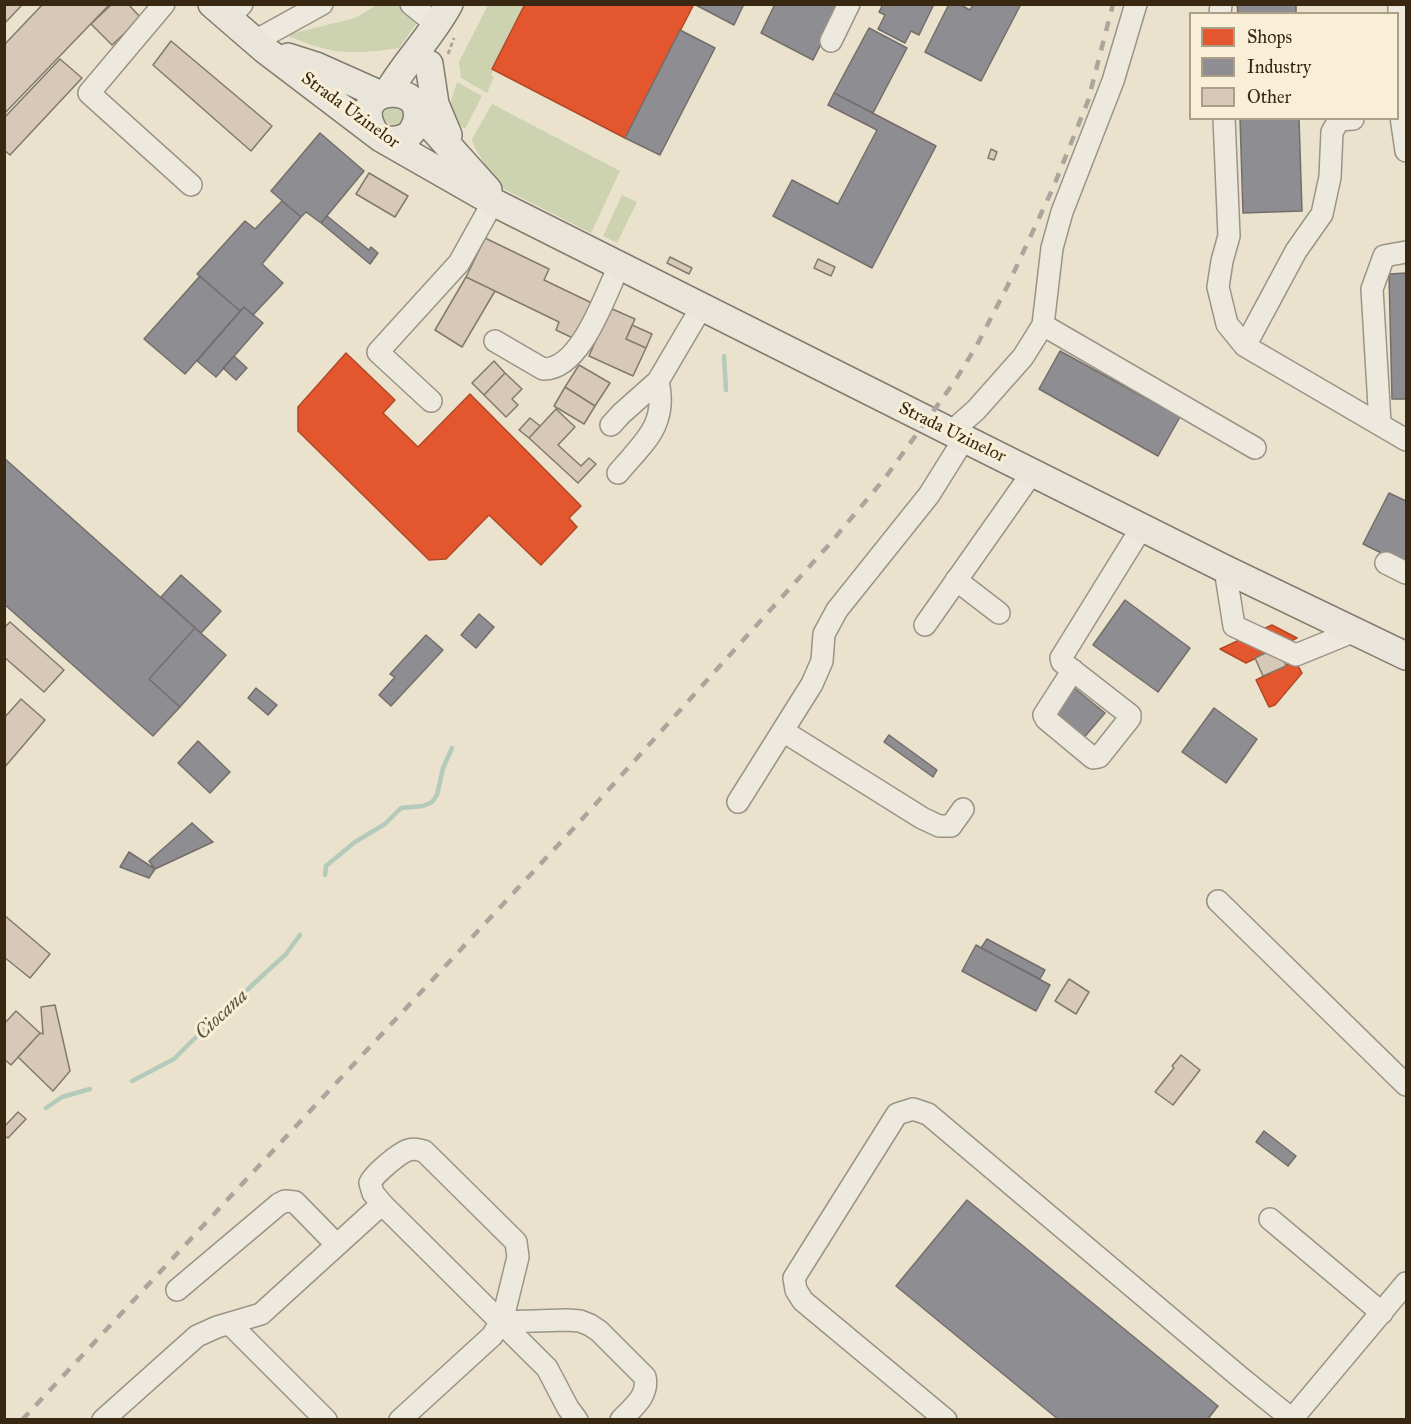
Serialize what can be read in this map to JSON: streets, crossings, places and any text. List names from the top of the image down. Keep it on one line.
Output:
{"streets":{"main road":["Strada Uzinelor"]},"water":["Ciocana"],"legend":["Shops","Industry","Other"]}
